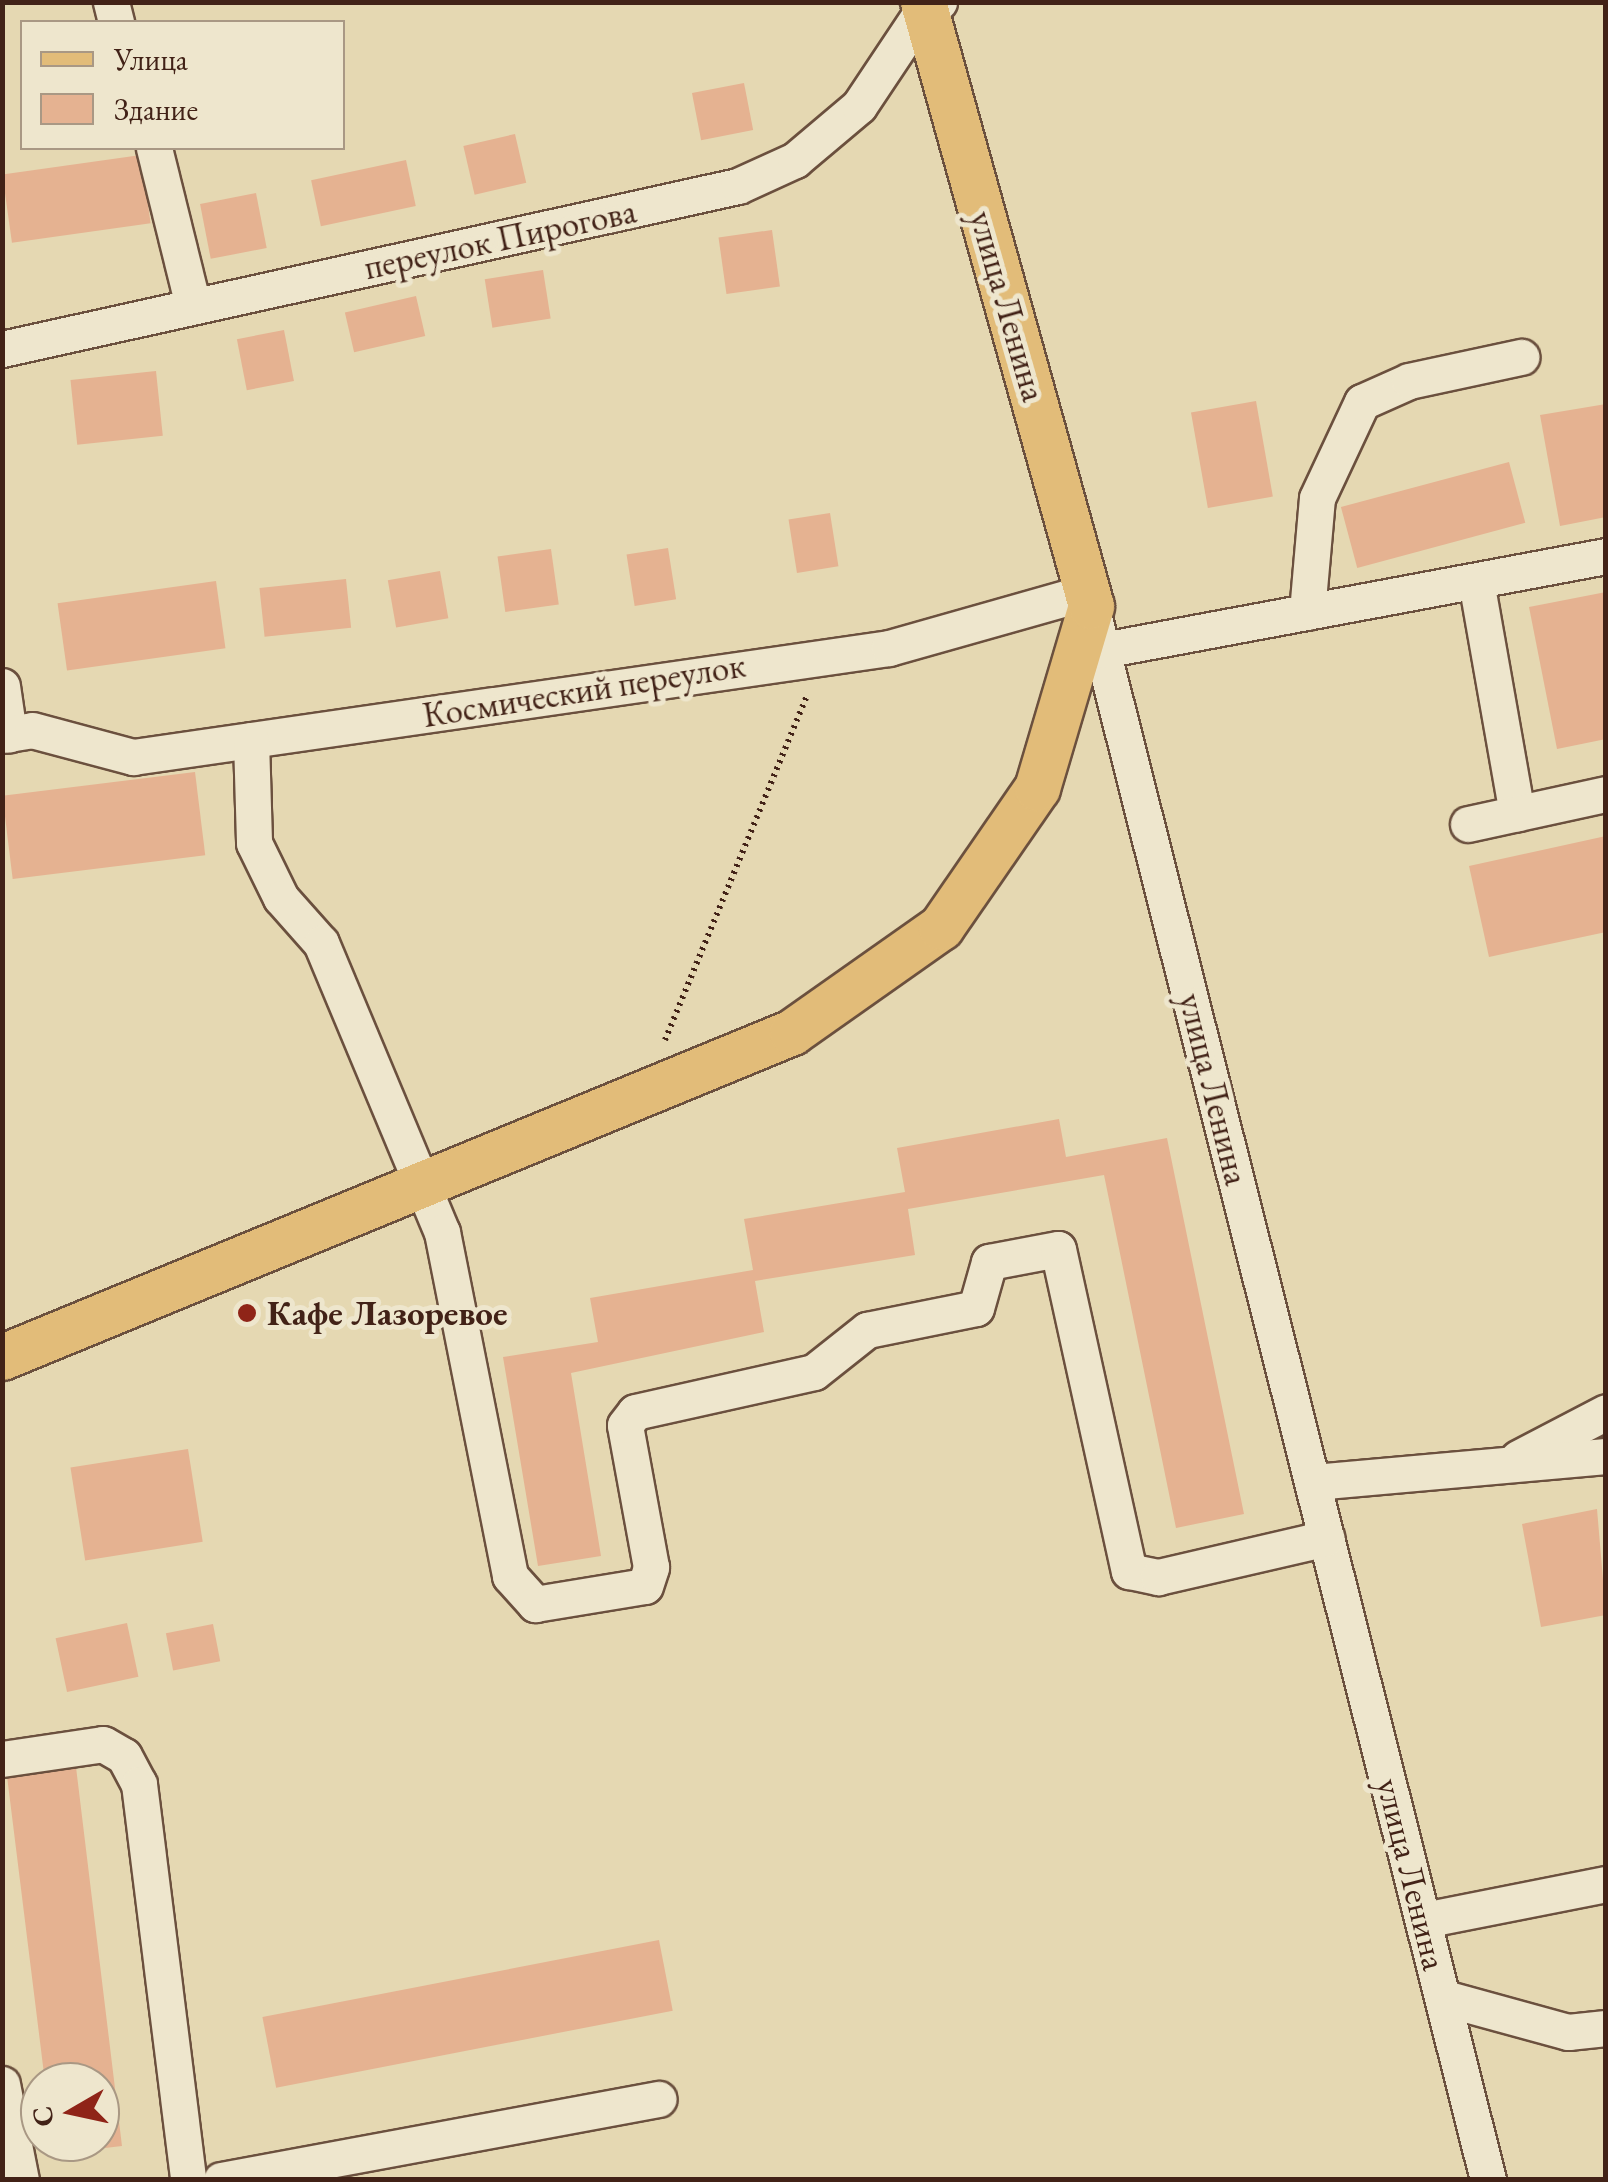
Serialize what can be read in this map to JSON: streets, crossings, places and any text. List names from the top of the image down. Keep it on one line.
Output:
{"streets":{"main road":["улица Ленина"],"street":["переулок Пирогова","Космический переулок"]},"crossings":[["переулок Пирогова","улица Ленина"],["улица Ленина","Космический переулок"]],"places":["Кафе Лазоревое"],"legend":["Улица","Здание"],"north":"left"}
